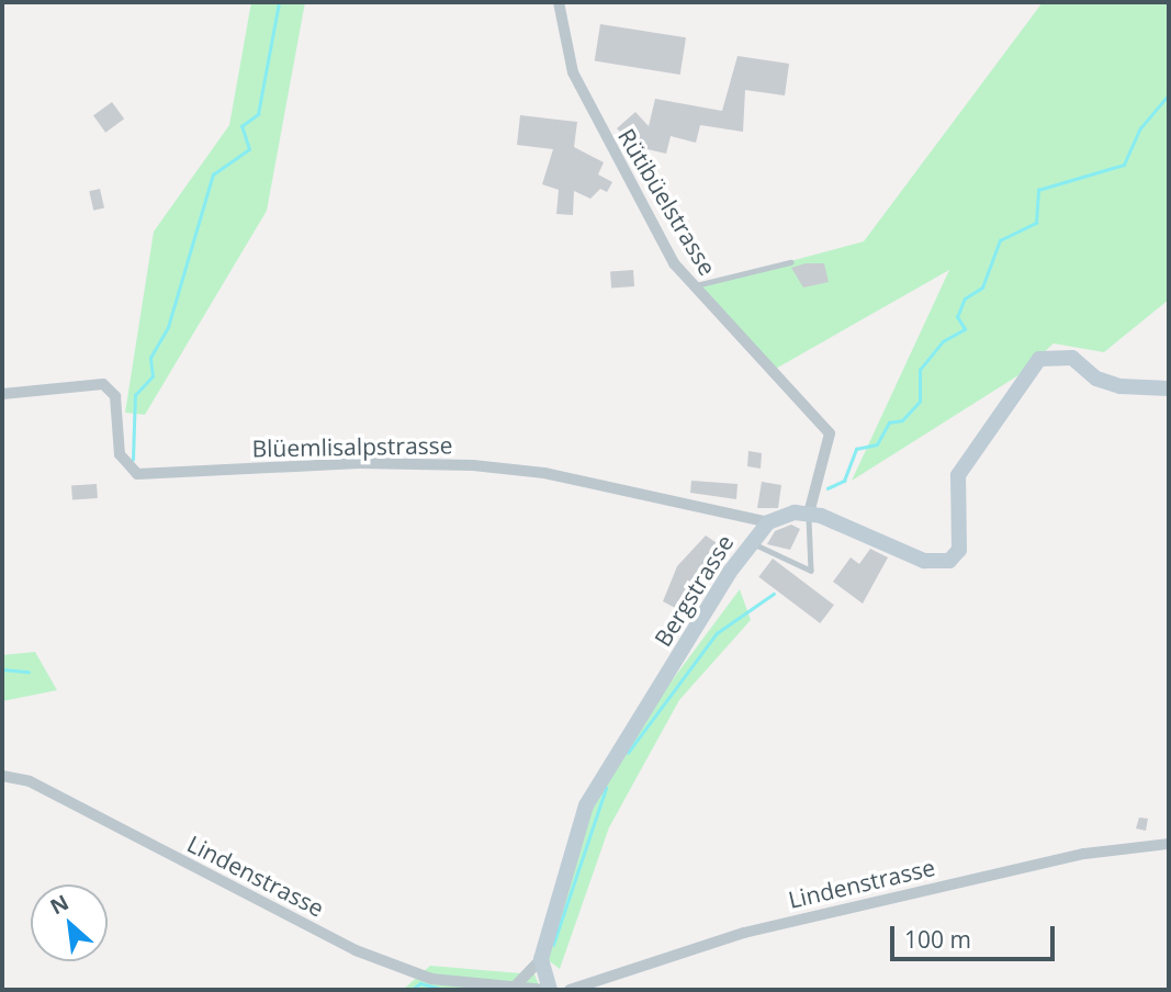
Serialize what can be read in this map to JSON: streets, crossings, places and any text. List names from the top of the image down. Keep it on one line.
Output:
{"streets":{"street":["Rütibüelstrasse","Blüemlisalpstrasse","Bergstrasse","Lindenstrasse"]},"crossings":[["Blüemlisalpstrasse","Bergstrasse"]],"scale_bar":"100 m","north":"top left"}
